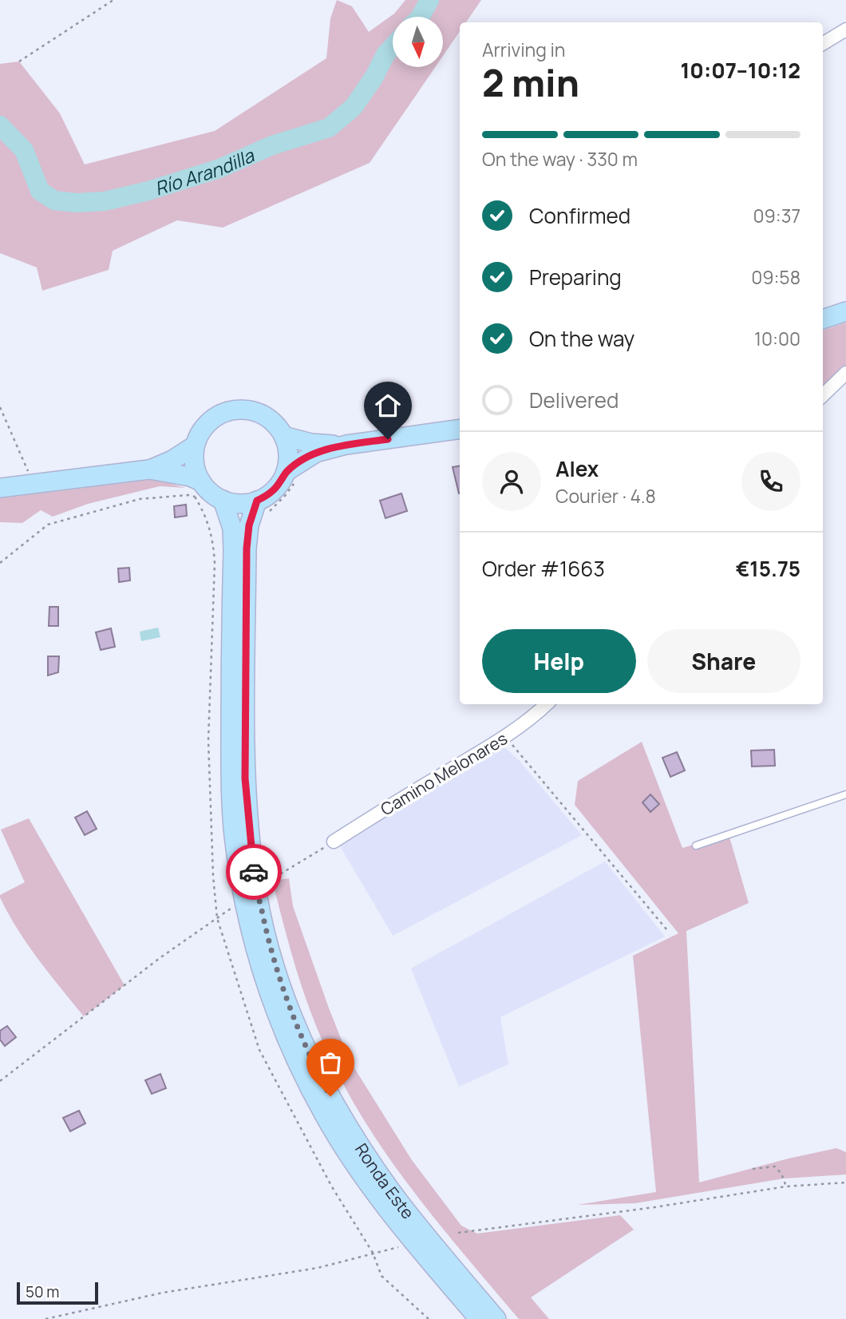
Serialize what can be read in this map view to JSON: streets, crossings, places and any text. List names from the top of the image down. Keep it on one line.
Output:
{"streets":{"main road":["Ronda Este"],"street":["Camino Melonares"]},"water":["Río Arandilla"],"scale_bar":"50 m","north":"bottom","page":{"heading":["2 min","Arriving in","10:07–10:12"],"panel":["Alex","Courier · 4.8","Order #1663","€15.75"],"bar":"On the way · 330 m","list":[["Confirmed","09:37"],["Preparing","09:58"],["On the way","10:00"],"Delivered"],"buttons":["Help","Share"],"scale":"50 m"}}
